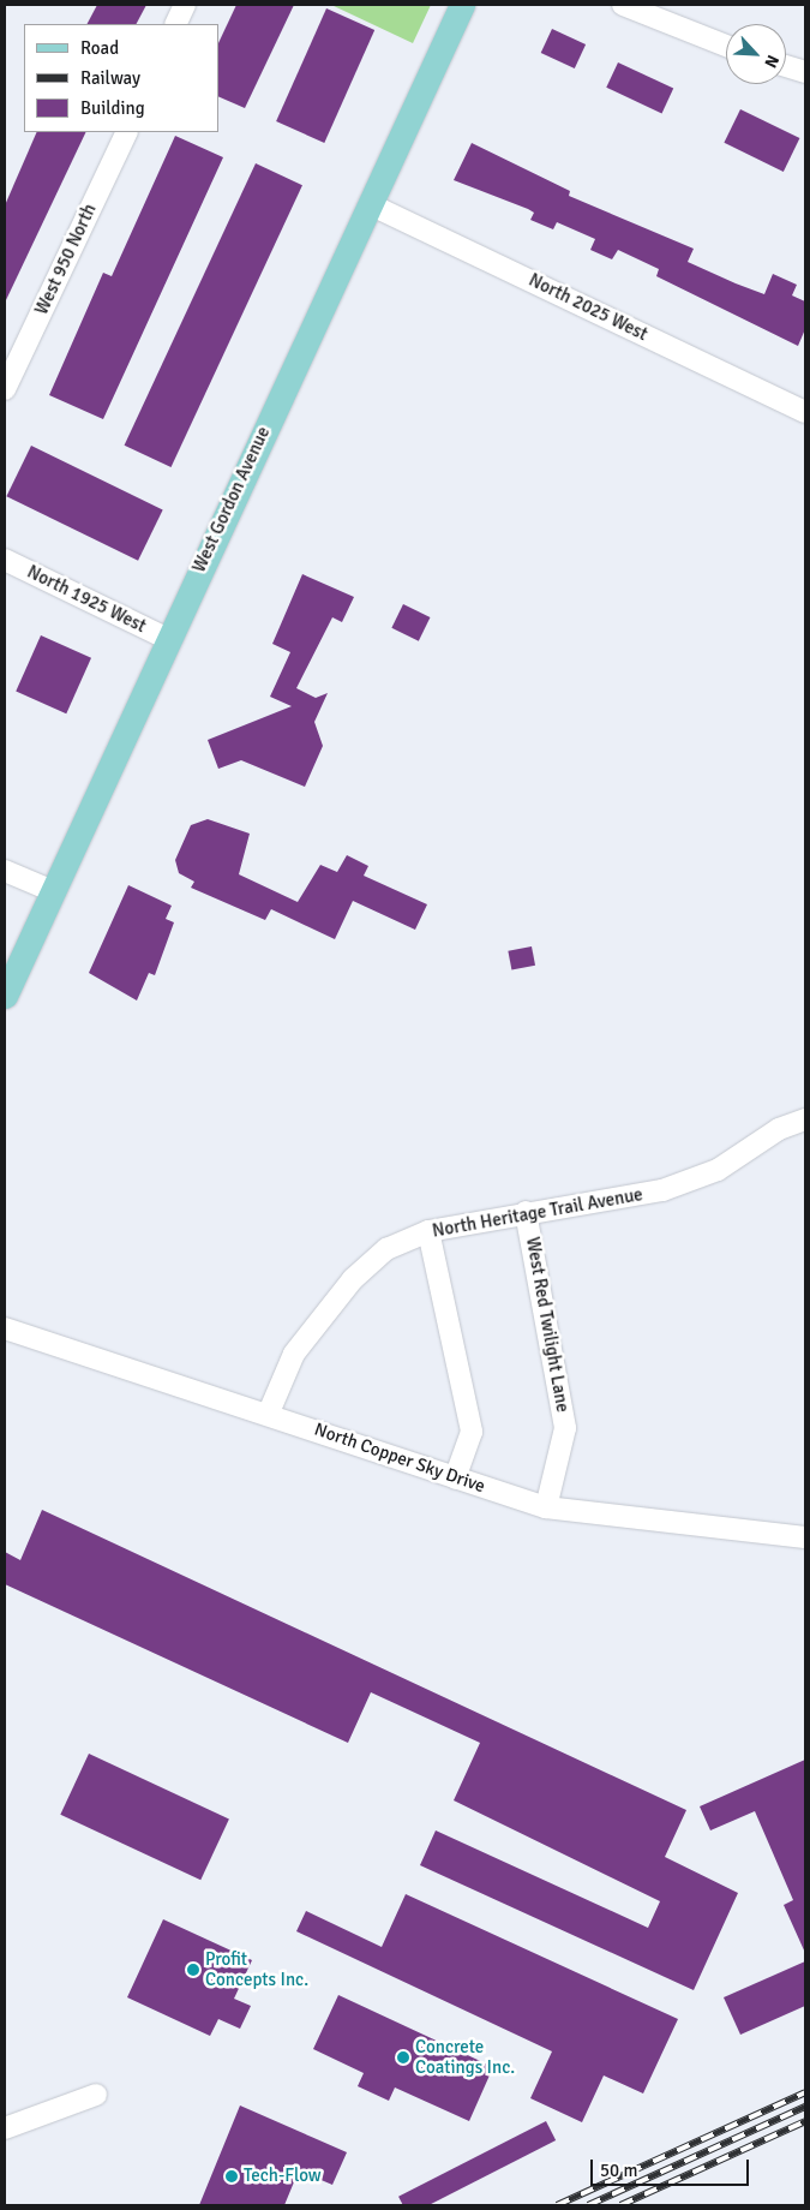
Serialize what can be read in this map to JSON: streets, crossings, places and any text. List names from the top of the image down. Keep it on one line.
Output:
{"streets":{"main road":["West Gordon Avenue"],"street":["West 950 North","North 2025 West","North 1925 West","North Heritage Trail Avenue","West Red Twilight Lane","North Copper Sky Drive"]},"crossings":[["North 2025 West","West Gordon Avenue"],["West Gordon Avenue","North 1925 West"],["North Heritage Trail Avenue","West Red Twilight Lane"],["North Heritage Trail Avenue","North Copper Sky Drive"],["West Red Twilight Lane","North Copper Sky Drive"]],"places":["Profit Concepts Inc.","Concrete Coatings Inc.","Tech-Flow"],"legend":["Road","Railway","Building"],"scale_bar":"50 m","north":"bottom right"}
